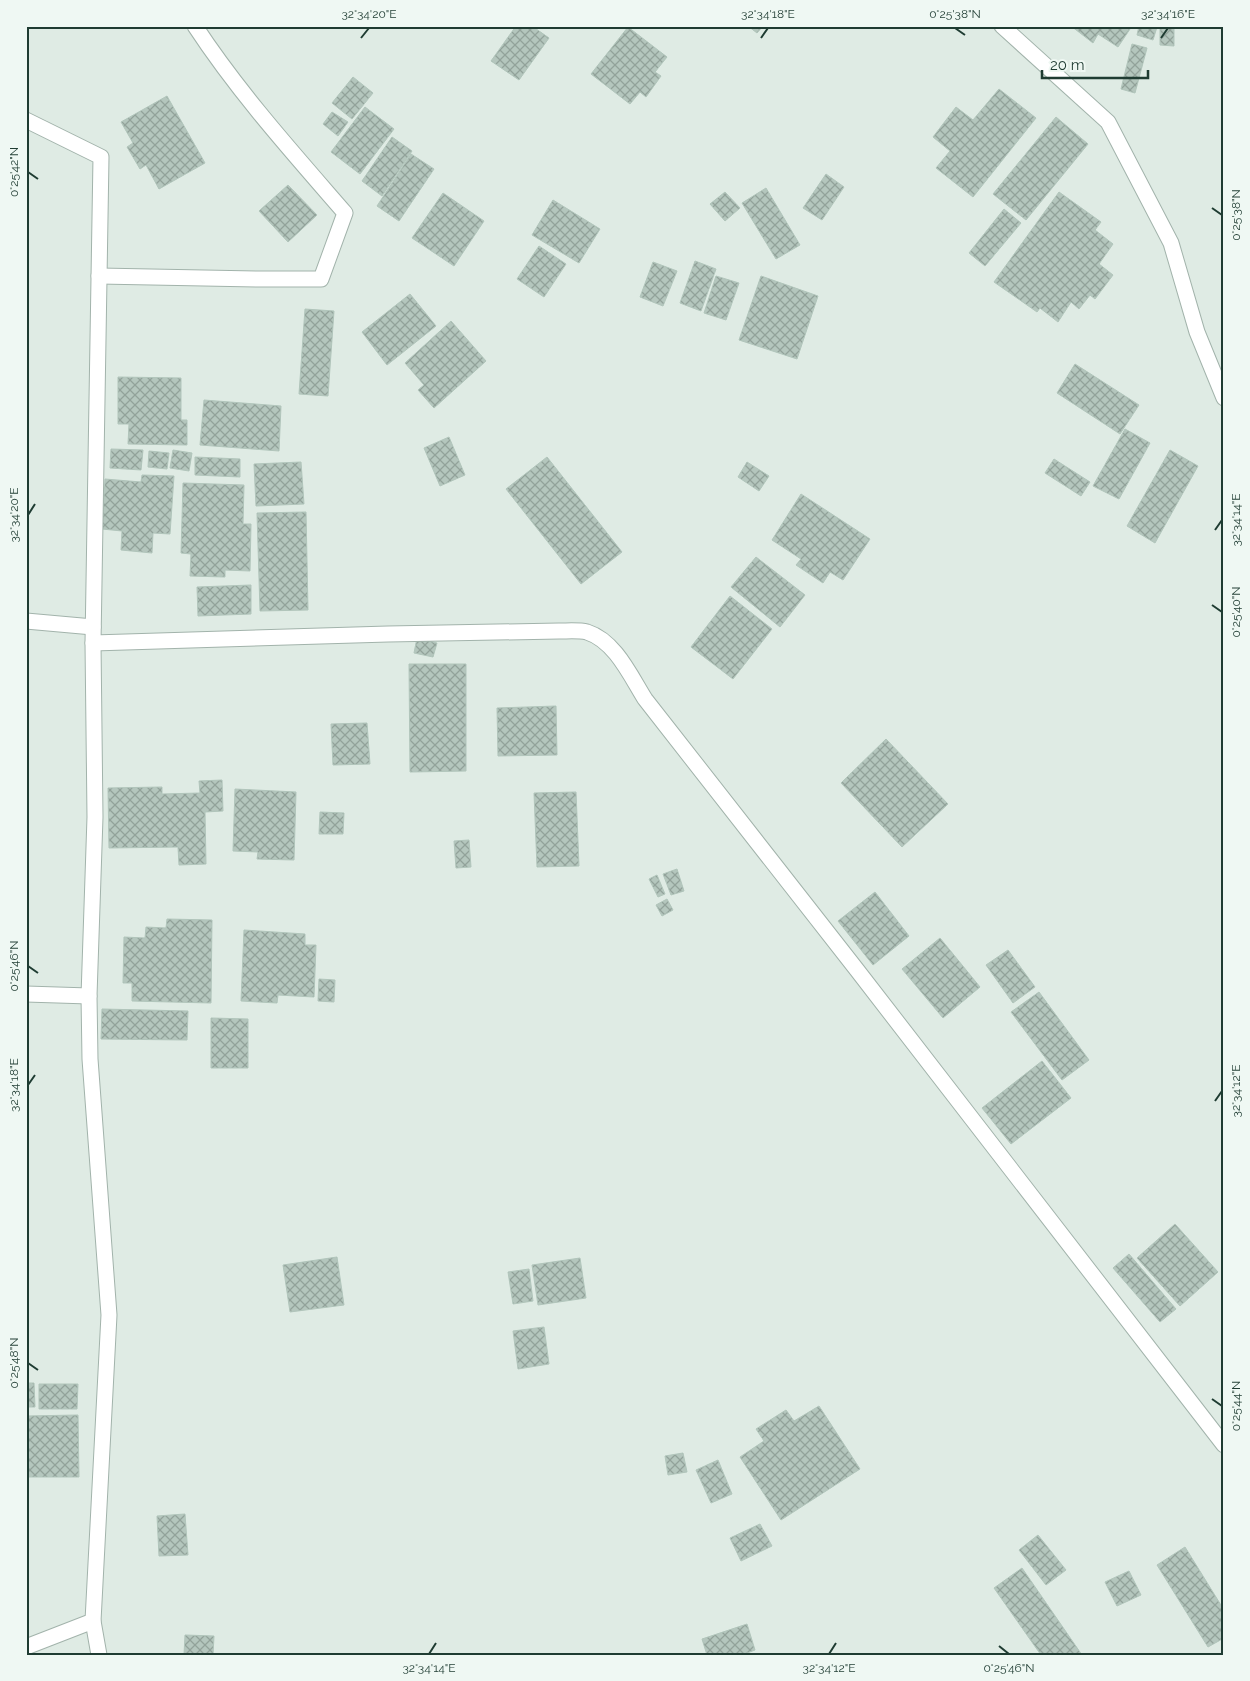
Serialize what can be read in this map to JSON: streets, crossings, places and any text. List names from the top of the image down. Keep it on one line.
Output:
{"scale_bar":"20 m","coordinates":["32°34'20\"E","32°34'18\"E","0°25'38\"N","32°34'16\"E","0°25'42\"N","32°34'14\"E","0°25'40\"N","0°25'46\"N","32°34'12\"E","0°25'48\"N","0°25'44\"N"]}
